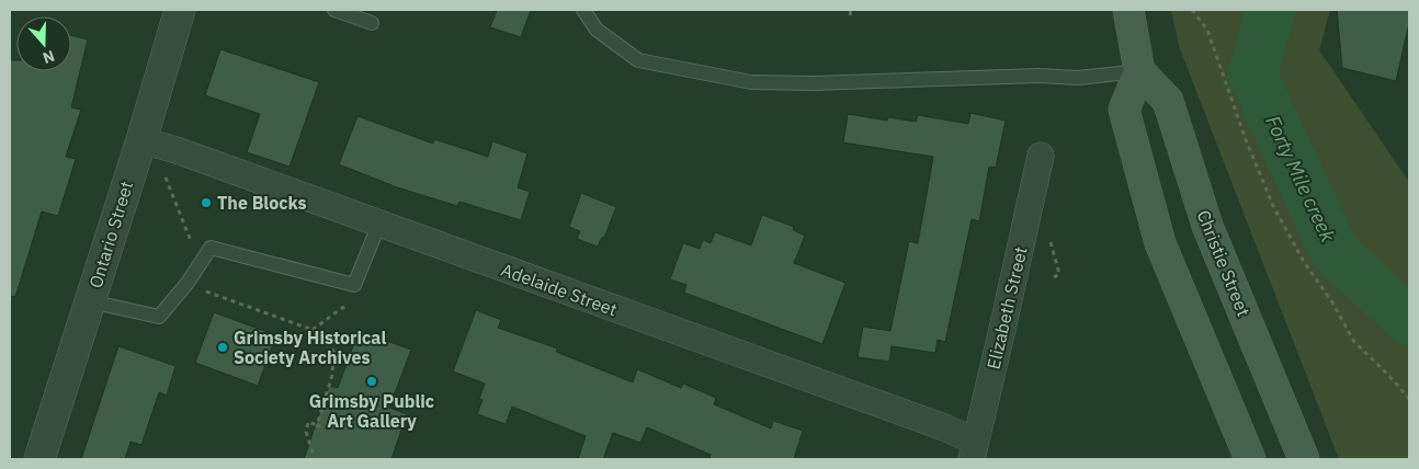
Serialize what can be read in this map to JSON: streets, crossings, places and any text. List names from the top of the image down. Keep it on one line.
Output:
{"streets":{"main road":["Christie Street"],"street":["Ontario Street","Adelaide Street","Elizabeth Street"]},"crossings":[["Ontario Street","Adelaide Street"],["Adelaide Street","Elizabeth Street"]],"water":["Forty Mile creek"],"places":["The Blocks","Grimsby Historical Society Archives","Grimsby Public Art Gallery"],"north":"bottom"}
